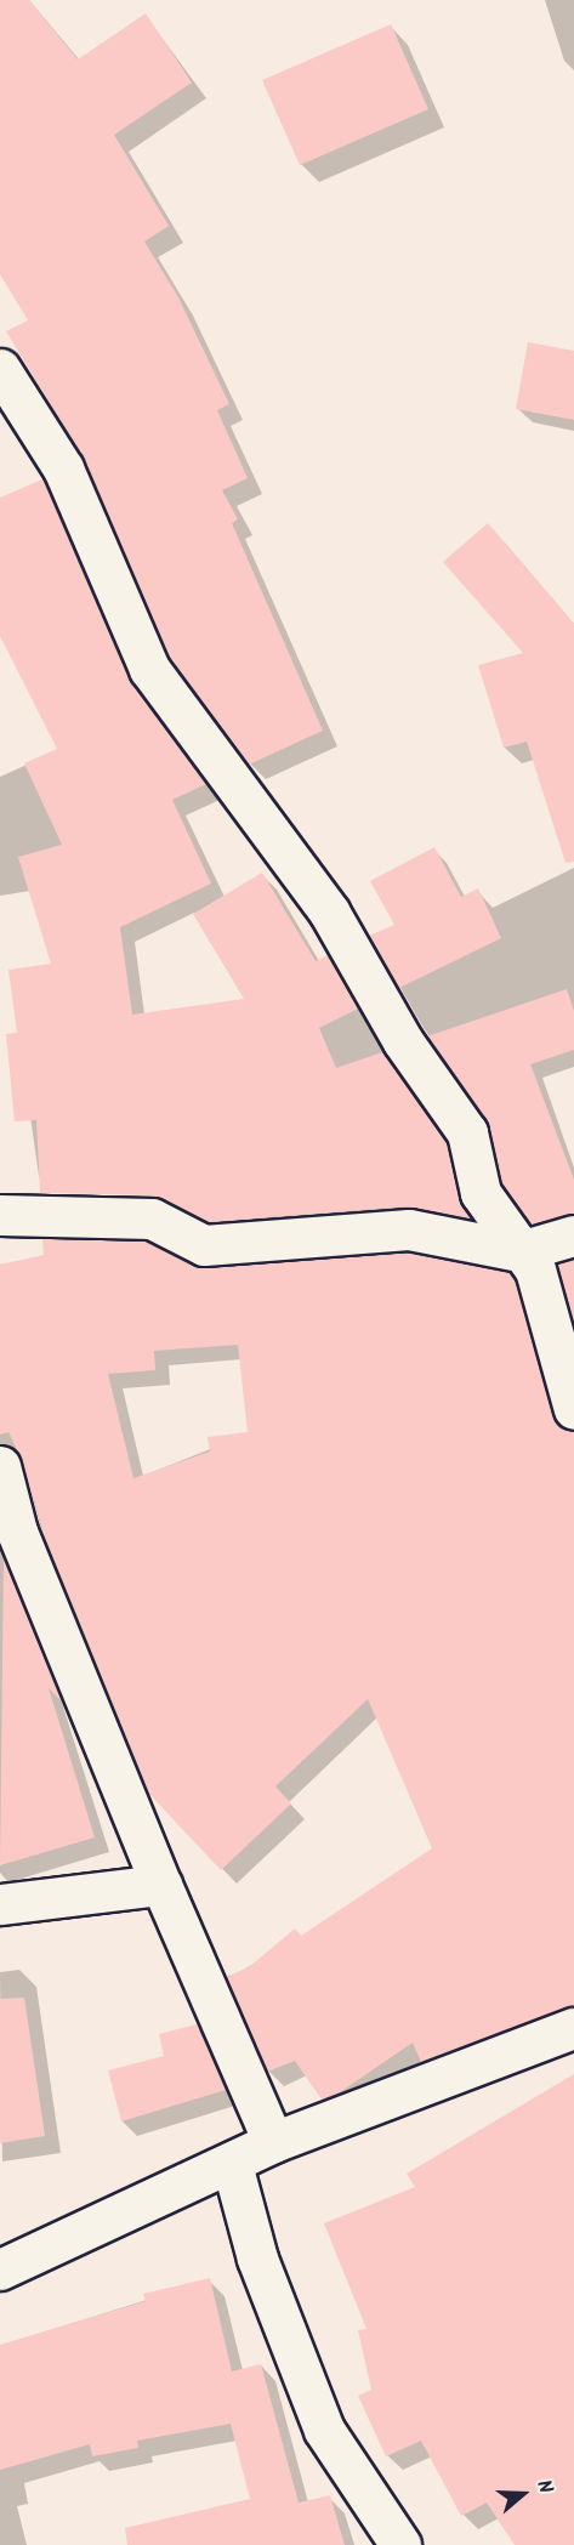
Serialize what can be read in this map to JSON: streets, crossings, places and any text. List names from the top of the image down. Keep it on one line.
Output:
{"north":"right"}
